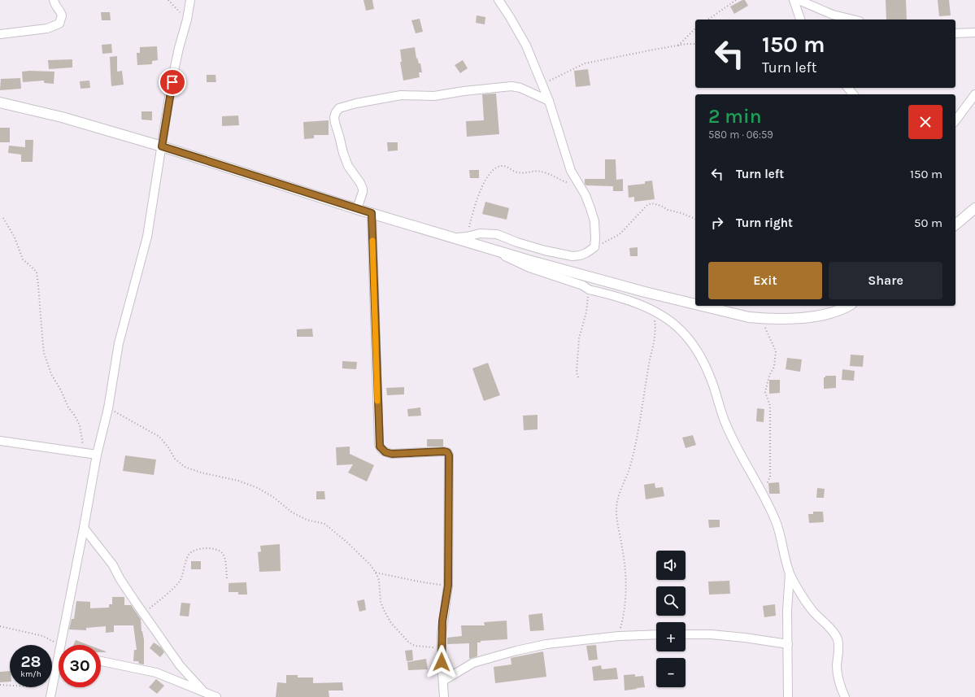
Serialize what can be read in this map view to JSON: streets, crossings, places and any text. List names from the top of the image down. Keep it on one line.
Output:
{"page":{"turn":["150 m","Turn left"],"heading":["2 min","580 m · 06:59"],"list":[{"name":"Turn left","value":"150 m"},{"name":"Turn right","value":"50 m"}],"buttons":["Exit","Share"],"map_buttons":["+","−"],"speed":"28 km/h","limit":"30"}}
